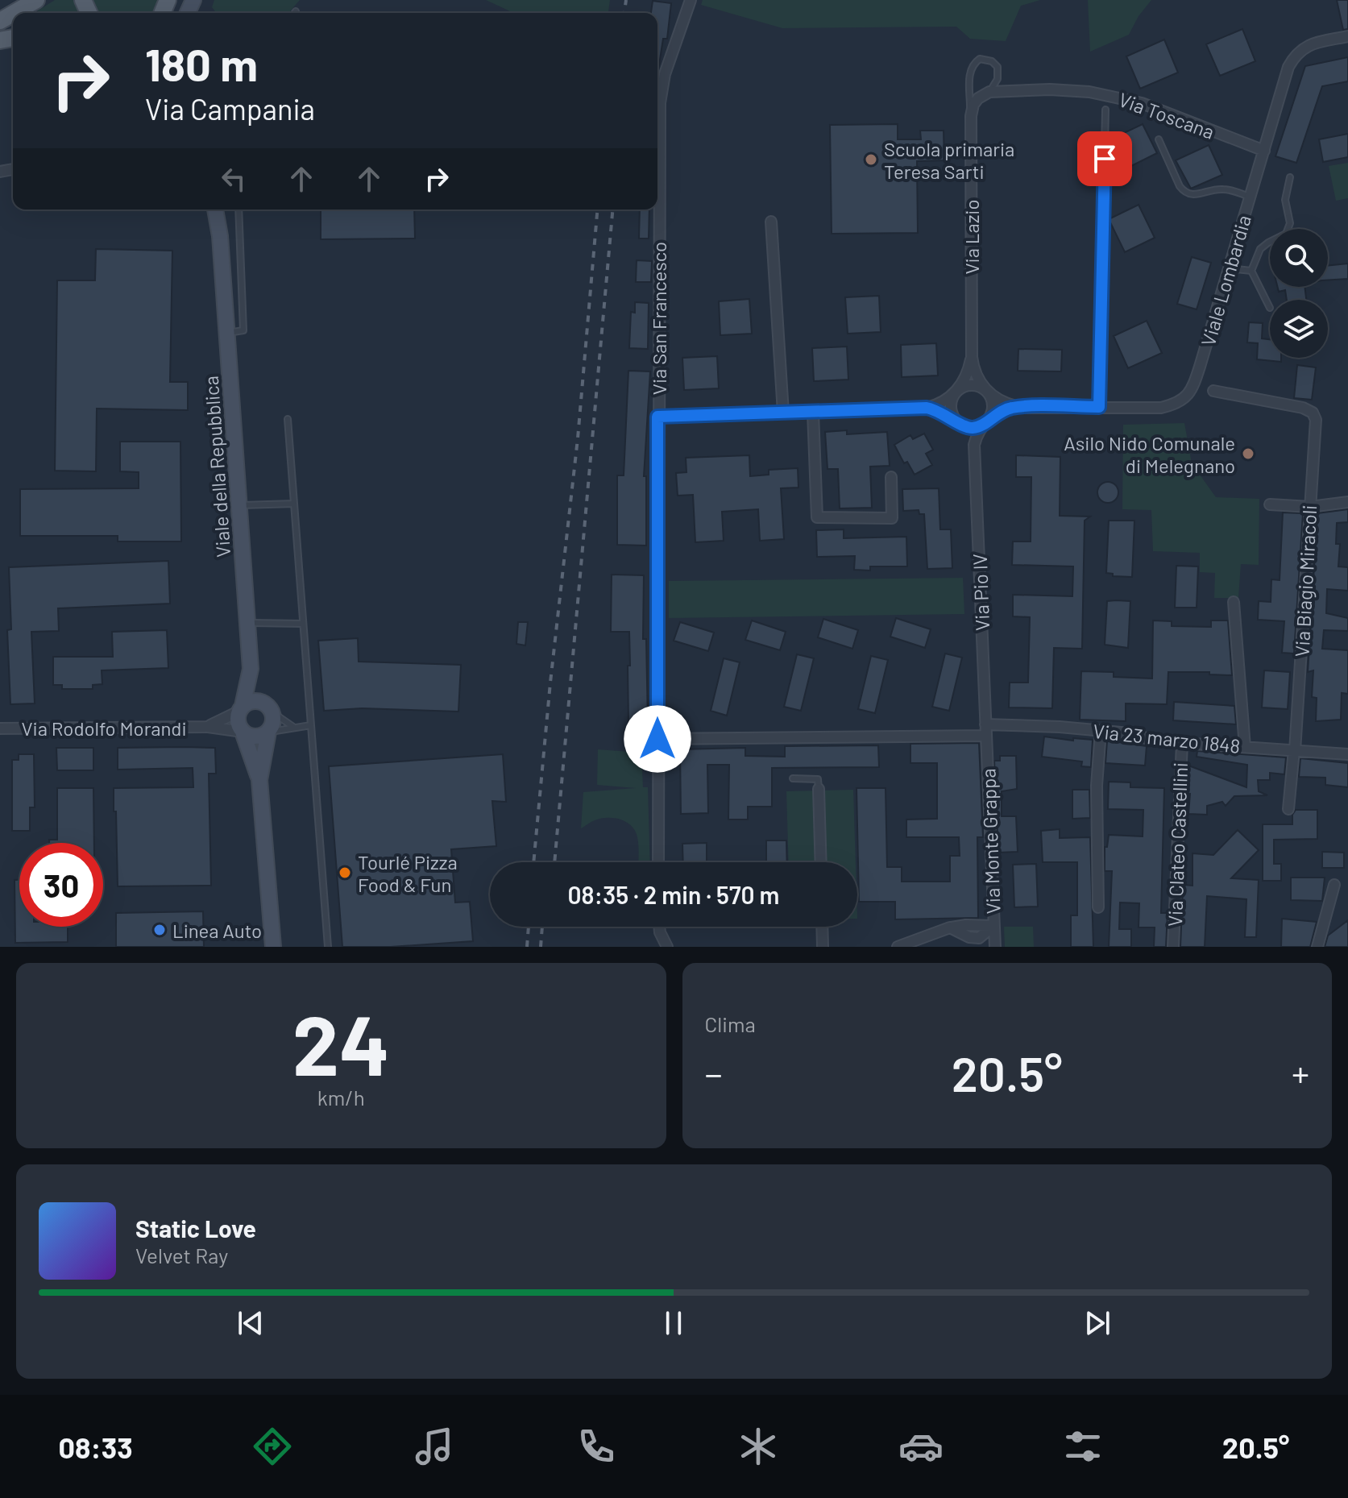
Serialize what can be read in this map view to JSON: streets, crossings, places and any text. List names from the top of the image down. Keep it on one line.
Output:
{"streets":{"street":["Via Toscana","Via Lazio","Viale Lombardia","Via San Francesco","Viale della Repubblica","Via Biagio Miracoli","Via Pio IV","Via Rodolfo Morandi","Via 23 marzo 1848","Via Monte Grappa","Via Clateo Castellini"]},"crossings":[["Via Toscana","Via Lazio"],["Via Toscana","Viale Lombardia"],["Via Lazio","Viale Lombardia"],["Via Lazio","Via Pio IV"],["Viale Lombardia","Via Pio IV"],["Viale della Repubblica","Via Rodolfo Morandi"],["Via Biagio Miracoli","Via 23 marzo 1848"],["Via Pio IV","Via 23 marzo 1848"],["Via Pio IV","Via Monte Grappa"],["Via 23 marzo 1848","Via Clateo Castellini"]],"places":["Scuola primaria Teresa Sarti","Asilo Nido Comunale di Melegnano","Tourlé Pizza Food & Fun","Linea Auto"],"page":{"turn":["180 m","Via Campania"],"limit":"30","trip":"08:35 · 2 min · 570 m","tile":[["24","km/h"],"Clima"],"heat":["−","20.5°","+"],"song":["Static Love","Velvet Ray"],"tabs":["08:33","20.5°"]}}
